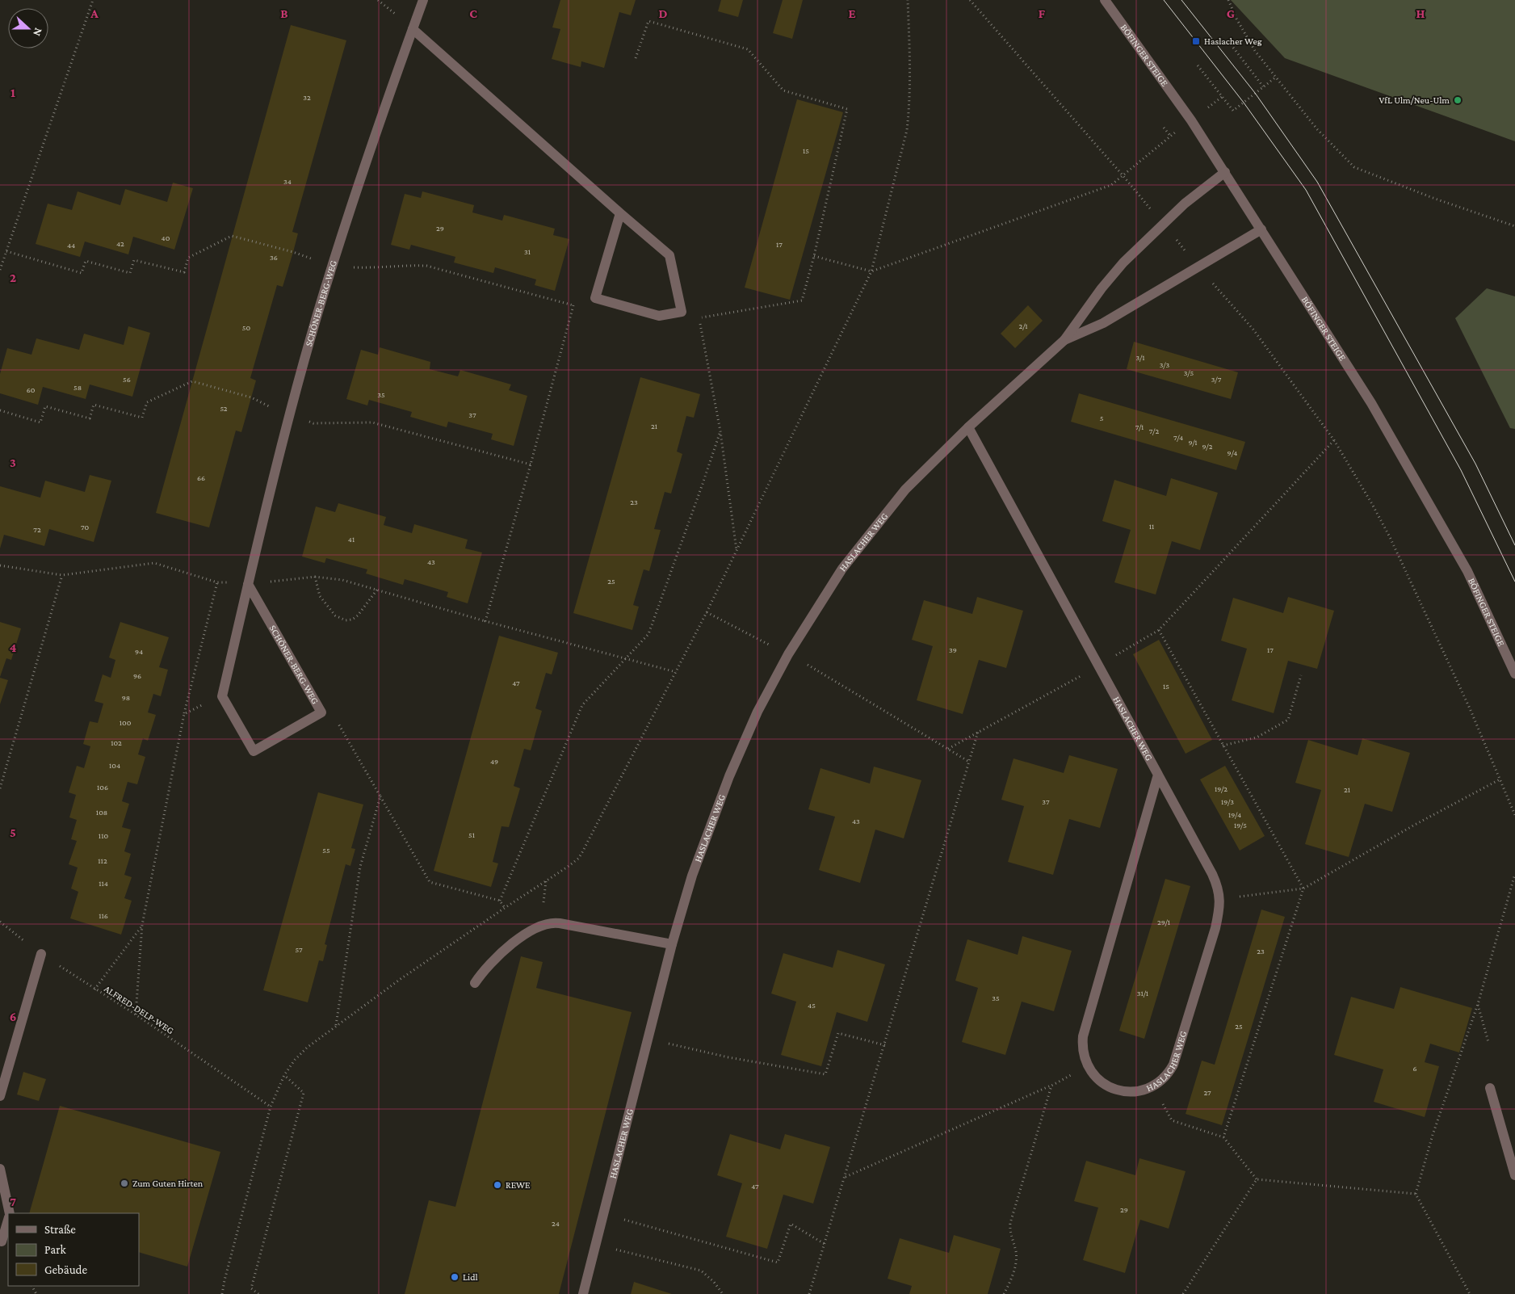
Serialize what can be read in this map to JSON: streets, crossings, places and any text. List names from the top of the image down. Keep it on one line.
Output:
{"streets":{"street":["BÖFINGER STEIGE","SCHÖNER-BERG-WEG","HASLACHER WEG"],"path":["ALFRED-DELP-WEG"]},"crossings":[["BÖFINGER STEIGE","HASLACHER WEG"]],"places":{"transit":["Haslacher Weg"],"other":["VfL Ulm/Neu-Ulm","Zum Guten Hirten","REWE","Lidl"]},"house_numbers":["32","15","34","29","40","42","17","44","31","36","2/1","50","3/1","3/3","3/5","56","3/7","58","60","35","52","37","5","21","7/1","7/2","7/4","9/1","9/2","9/4","66","23","11","70","72","41","43","25","39","17","94","96","47","15","98","100","102","49","104","106","19/2","21","37","19/3","108","19/4","43","19/5","51","110","55","112","114","116","29/1","57","23","31/1","35","45","25","6","27","47","29","24"],"legend":["Straße","Park","Gebäude"],"north":"right","grid":{"columns":["A","B","C","D","E","F","G","H"],"rows":["1","2","3","4","5","6","7"]}}
